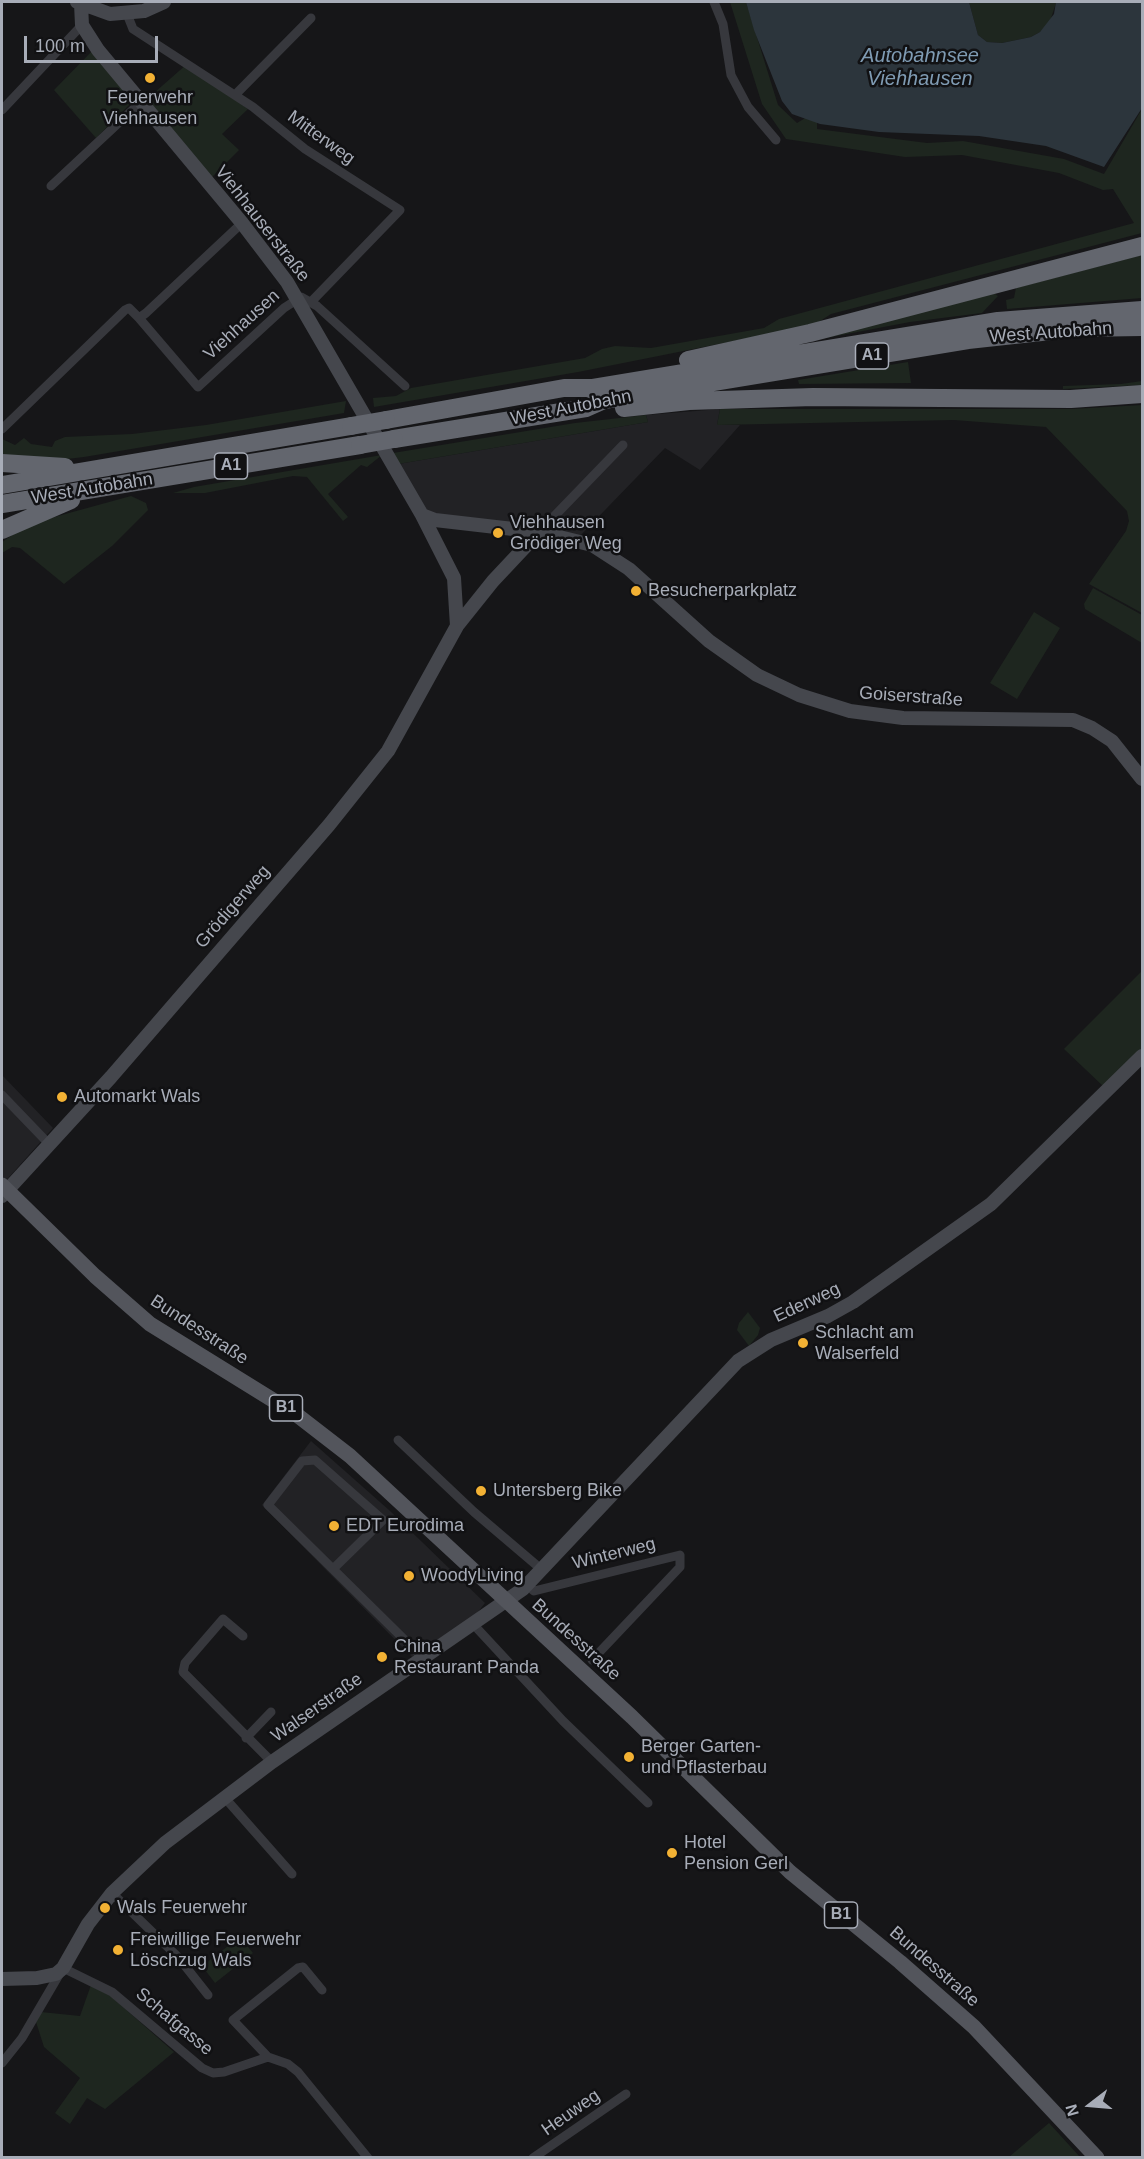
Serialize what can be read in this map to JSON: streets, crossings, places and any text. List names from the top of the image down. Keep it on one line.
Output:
{"streets":{"highway":["West Autobahn","A1"],"main road":["Bundesstraße","B1"],"street":["Mitterweg","Viehhauserstraße","Viehhausen","Goiserstraße","Grödigerweg","Ederweg","Winterweg","Walserstraße","Schafgasse","Heuweg"]},"crossings":[["Mitterweg","Viehhausen"],["Viehhauserstraße","Viehhausen"],["Viehhauserstraße","Goiserstraße"],["Goiserstraße","Grödigerweg"],["Grödigerweg","Bundesstraße"],["Ederweg","Bundesstraße"],["Ederweg","Winterweg"],["Ederweg","Walserstraße"],["Bundesstraße","Walserstraße"],["Walserstraße","Schafgasse"]],"water":["Autobahnsee Viehhausen"],"places":["Feuerwehr Viehhausen","Viehhausen Grödiger Weg","Besucherparkplatz","Automarkt Wals","Schlacht am Walserfeld","Untersberg Bike","EDT Eurodima","WoodyLiving","China Restaurant Panda","Berger Garten- und Pflasterbau","Hotel Pension Gerl","Wals Feuerwehr","Freiwillige Feuerwehr Löschzug Wals"],"scale_bar":"100 m","north":"left"}
